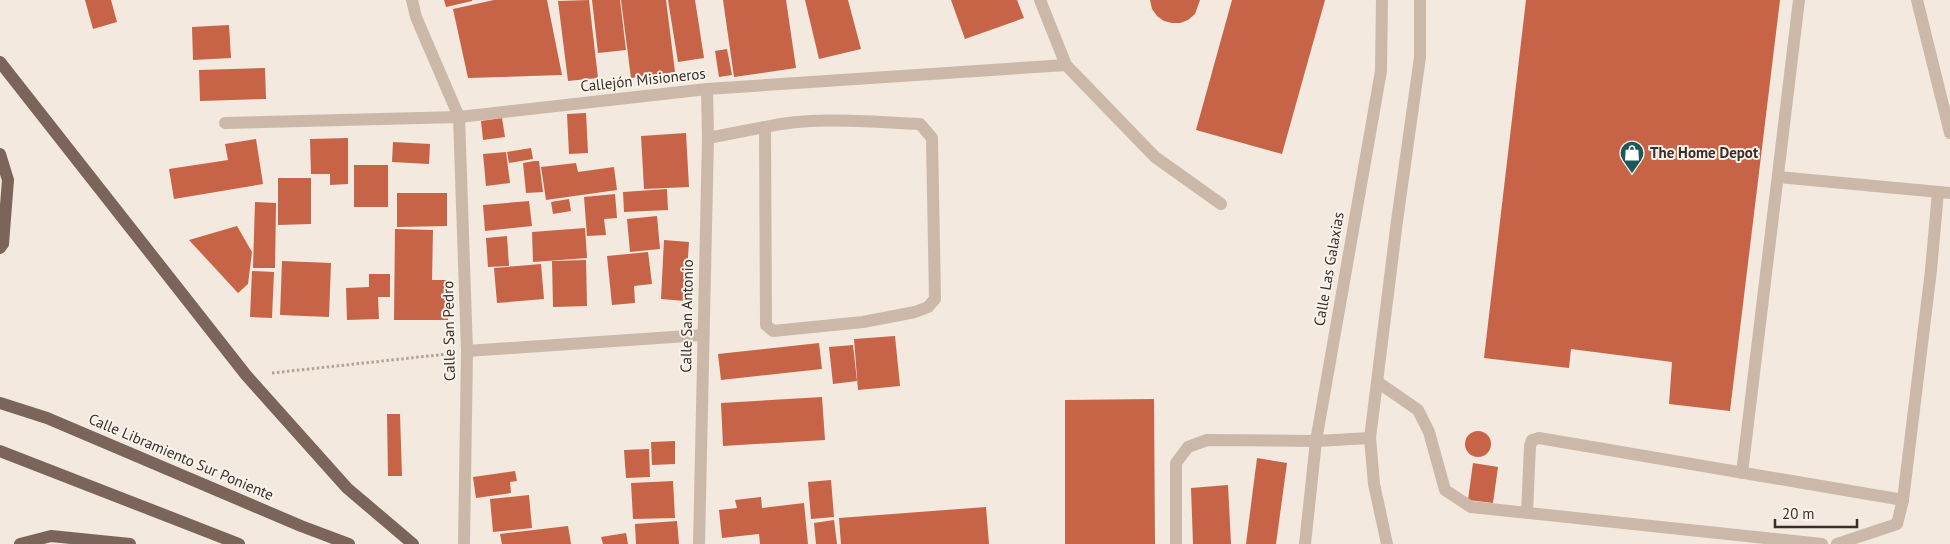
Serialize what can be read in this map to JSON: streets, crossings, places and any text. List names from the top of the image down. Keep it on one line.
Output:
{"streets":{"main road":["Calle Libramiento Sur Poniente"],"street":["Callejón Misioneros","Calle Las Galaxias","Calle San Antonio","Calle San Pedro"]},"crossings":[["Callejón Misioneros","Calle San Antonio"],["Callejón Misioneros","Calle San Pedro"]],"places":{"shop":["The Home Depot"]},"scale_bar":"20 m"}
